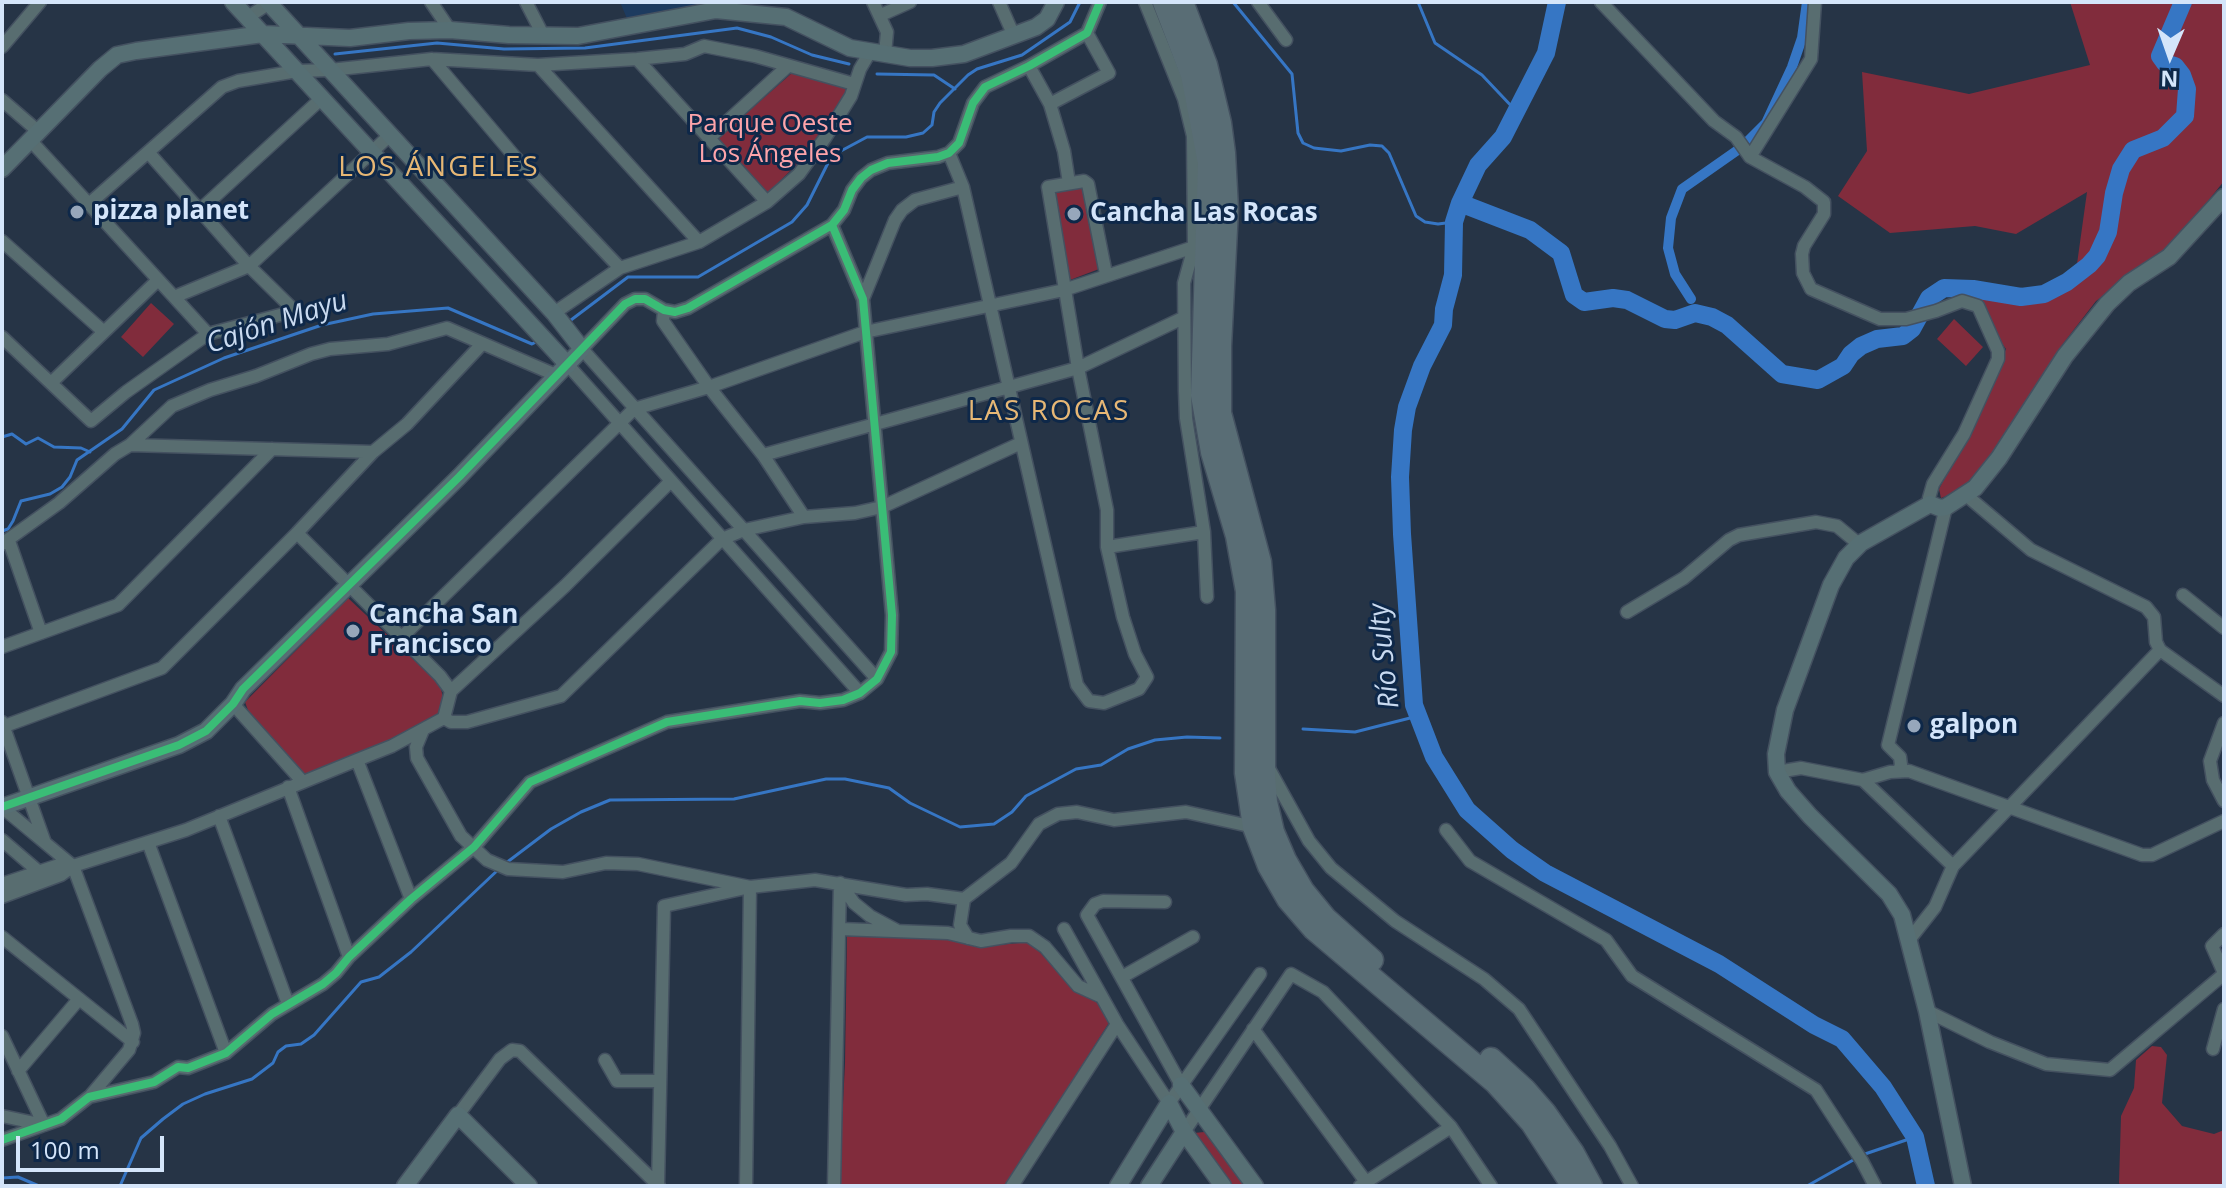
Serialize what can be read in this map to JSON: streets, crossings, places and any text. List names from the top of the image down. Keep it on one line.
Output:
{"districts":["LOS ÁNGELES","LAS ROCAS"],"water":["Cajón Mayu","Río Sulty"],"parks":["Parque Oeste Los Ángeles"],"places":["pizza planet","Cancha Las Rocas","Cancha San Francisco","galpon"],"scale_bar":"100 m","north":"bottom"}
